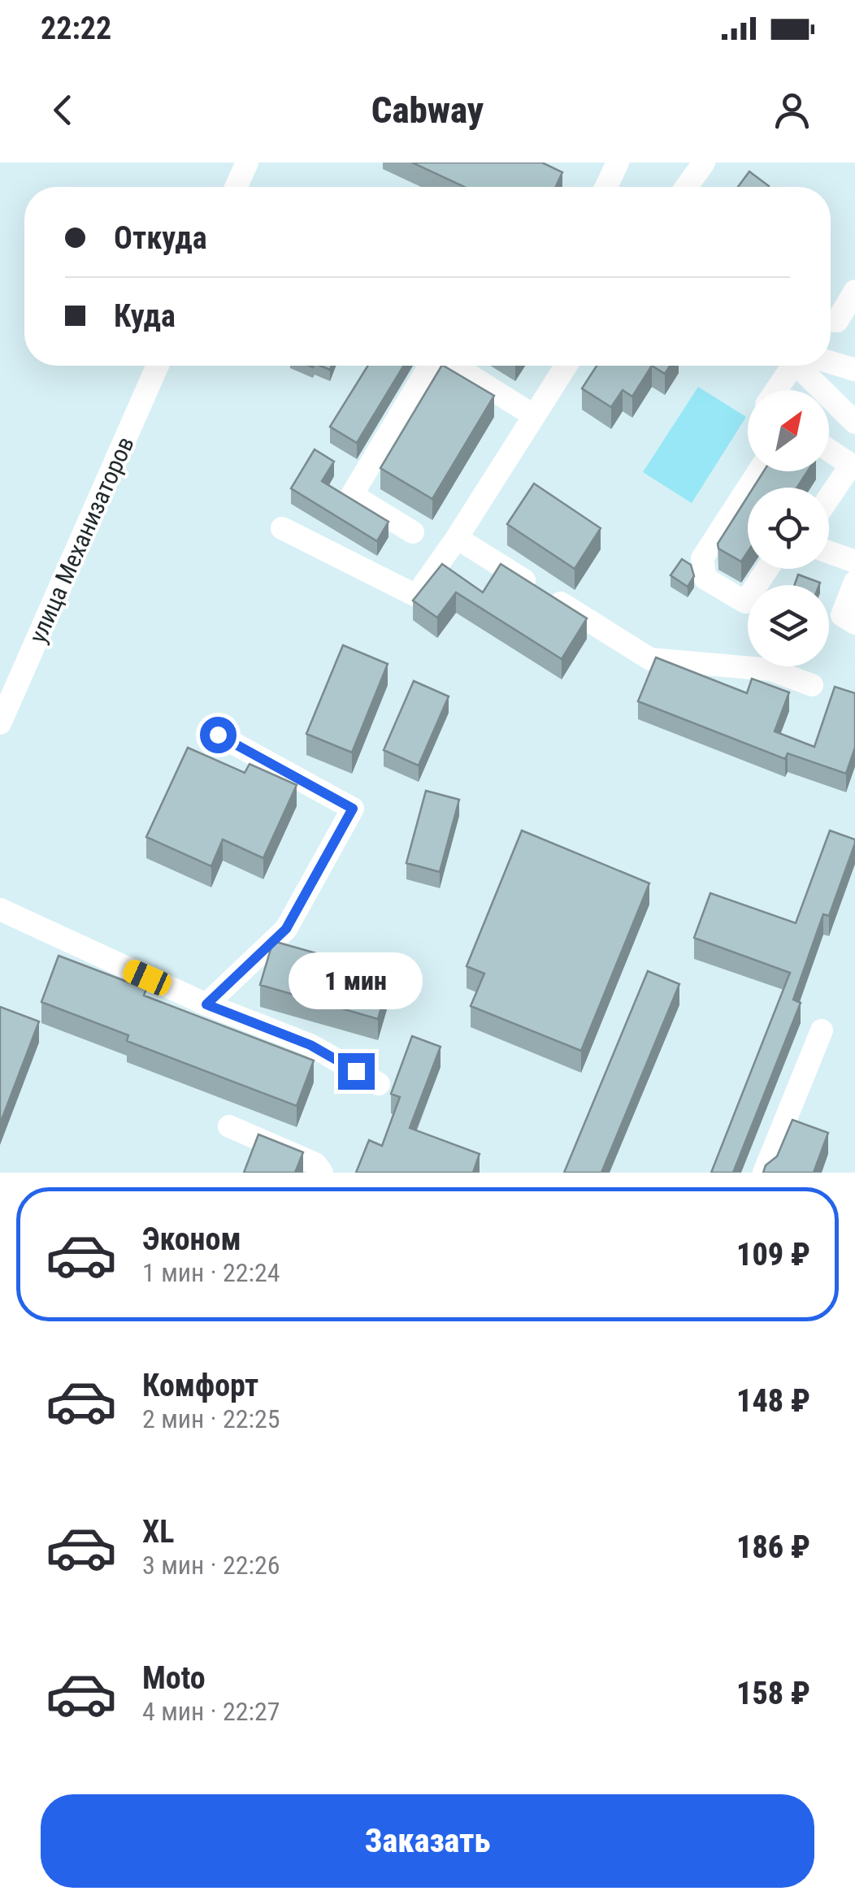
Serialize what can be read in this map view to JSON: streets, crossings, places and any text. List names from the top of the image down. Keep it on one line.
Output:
{"streets":{"street":["улица Механизаторов"]},"north":"top right","page":{"status":"22:22","header":"Cabway","banner":["Откуда","Куда"],"bubble":"1 мин","list":[{"name":"Эконом","note":"1 мин · 22:24","value":"109 ₽"},{"name":"Комфорт","note":"2 мин · 22:25","value":"148 ₽"},{"name":"XL","note":"3 мин · 22:26","value":"186 ₽"},{"name":"Moto","note":"4 мин · 22:27","value":"158 ₽"}],"buttons":"Заказать"}}
